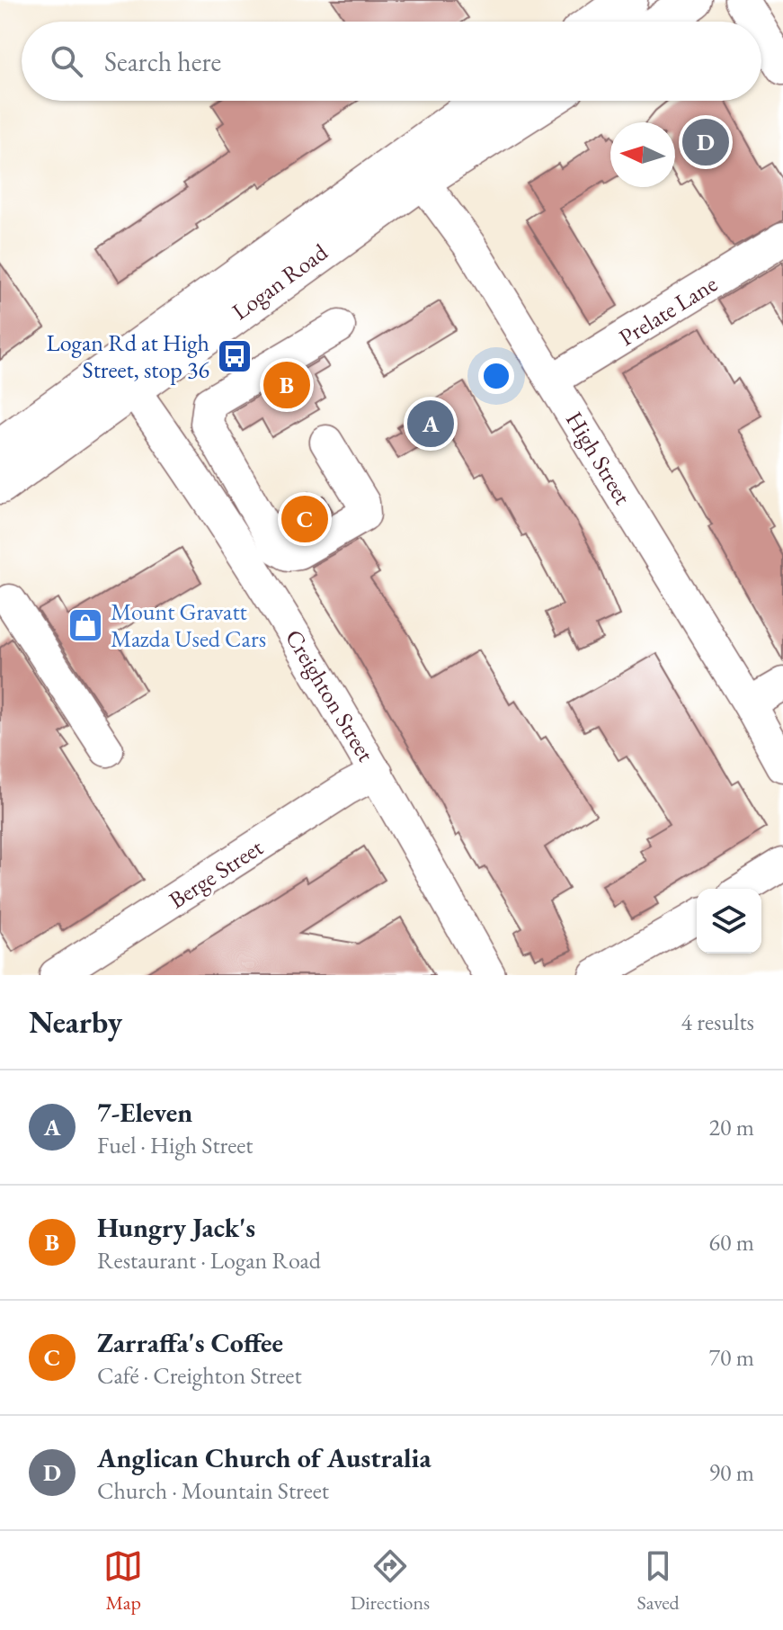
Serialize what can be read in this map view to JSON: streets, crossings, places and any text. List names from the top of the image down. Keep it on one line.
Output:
{"streets":{"main road":["Logan Road"],"street":["Prelate Lane","High Street","Creighton Street","Berge Street"]},"crossings":[["Logan Road","High Street"],["Logan Road","Creighton Street"],["Prelate Lane","High Street"],["Creighton Street","Berge Street"]],"places":{"bus stop":["Logan Rd at High Street, stop 36"],"shop":["Mount Gravatt Mazda Used Cars"]},"north":"left","page":{"search":"Search here","pins":["D","B","A","C"],"heading":["Nearby","4 results"],"list":[{"mark":"A","name":"7-Eleven","note":"Fuel · High Street","value":"20 m"},{"mark":"B","name":"Hungry Jack's","note":"Restaurant · Logan Road","value":"60 m"},{"mark":"C","name":"Zarraffa's Coffee","note":"Café · Creighton Street","value":"70 m"},{"mark":"D","name":"Anglican Church of Australia","note":"Church · Mountain Street","value":"90 m"}],"nav":["Map","Directions","Saved"]}}
